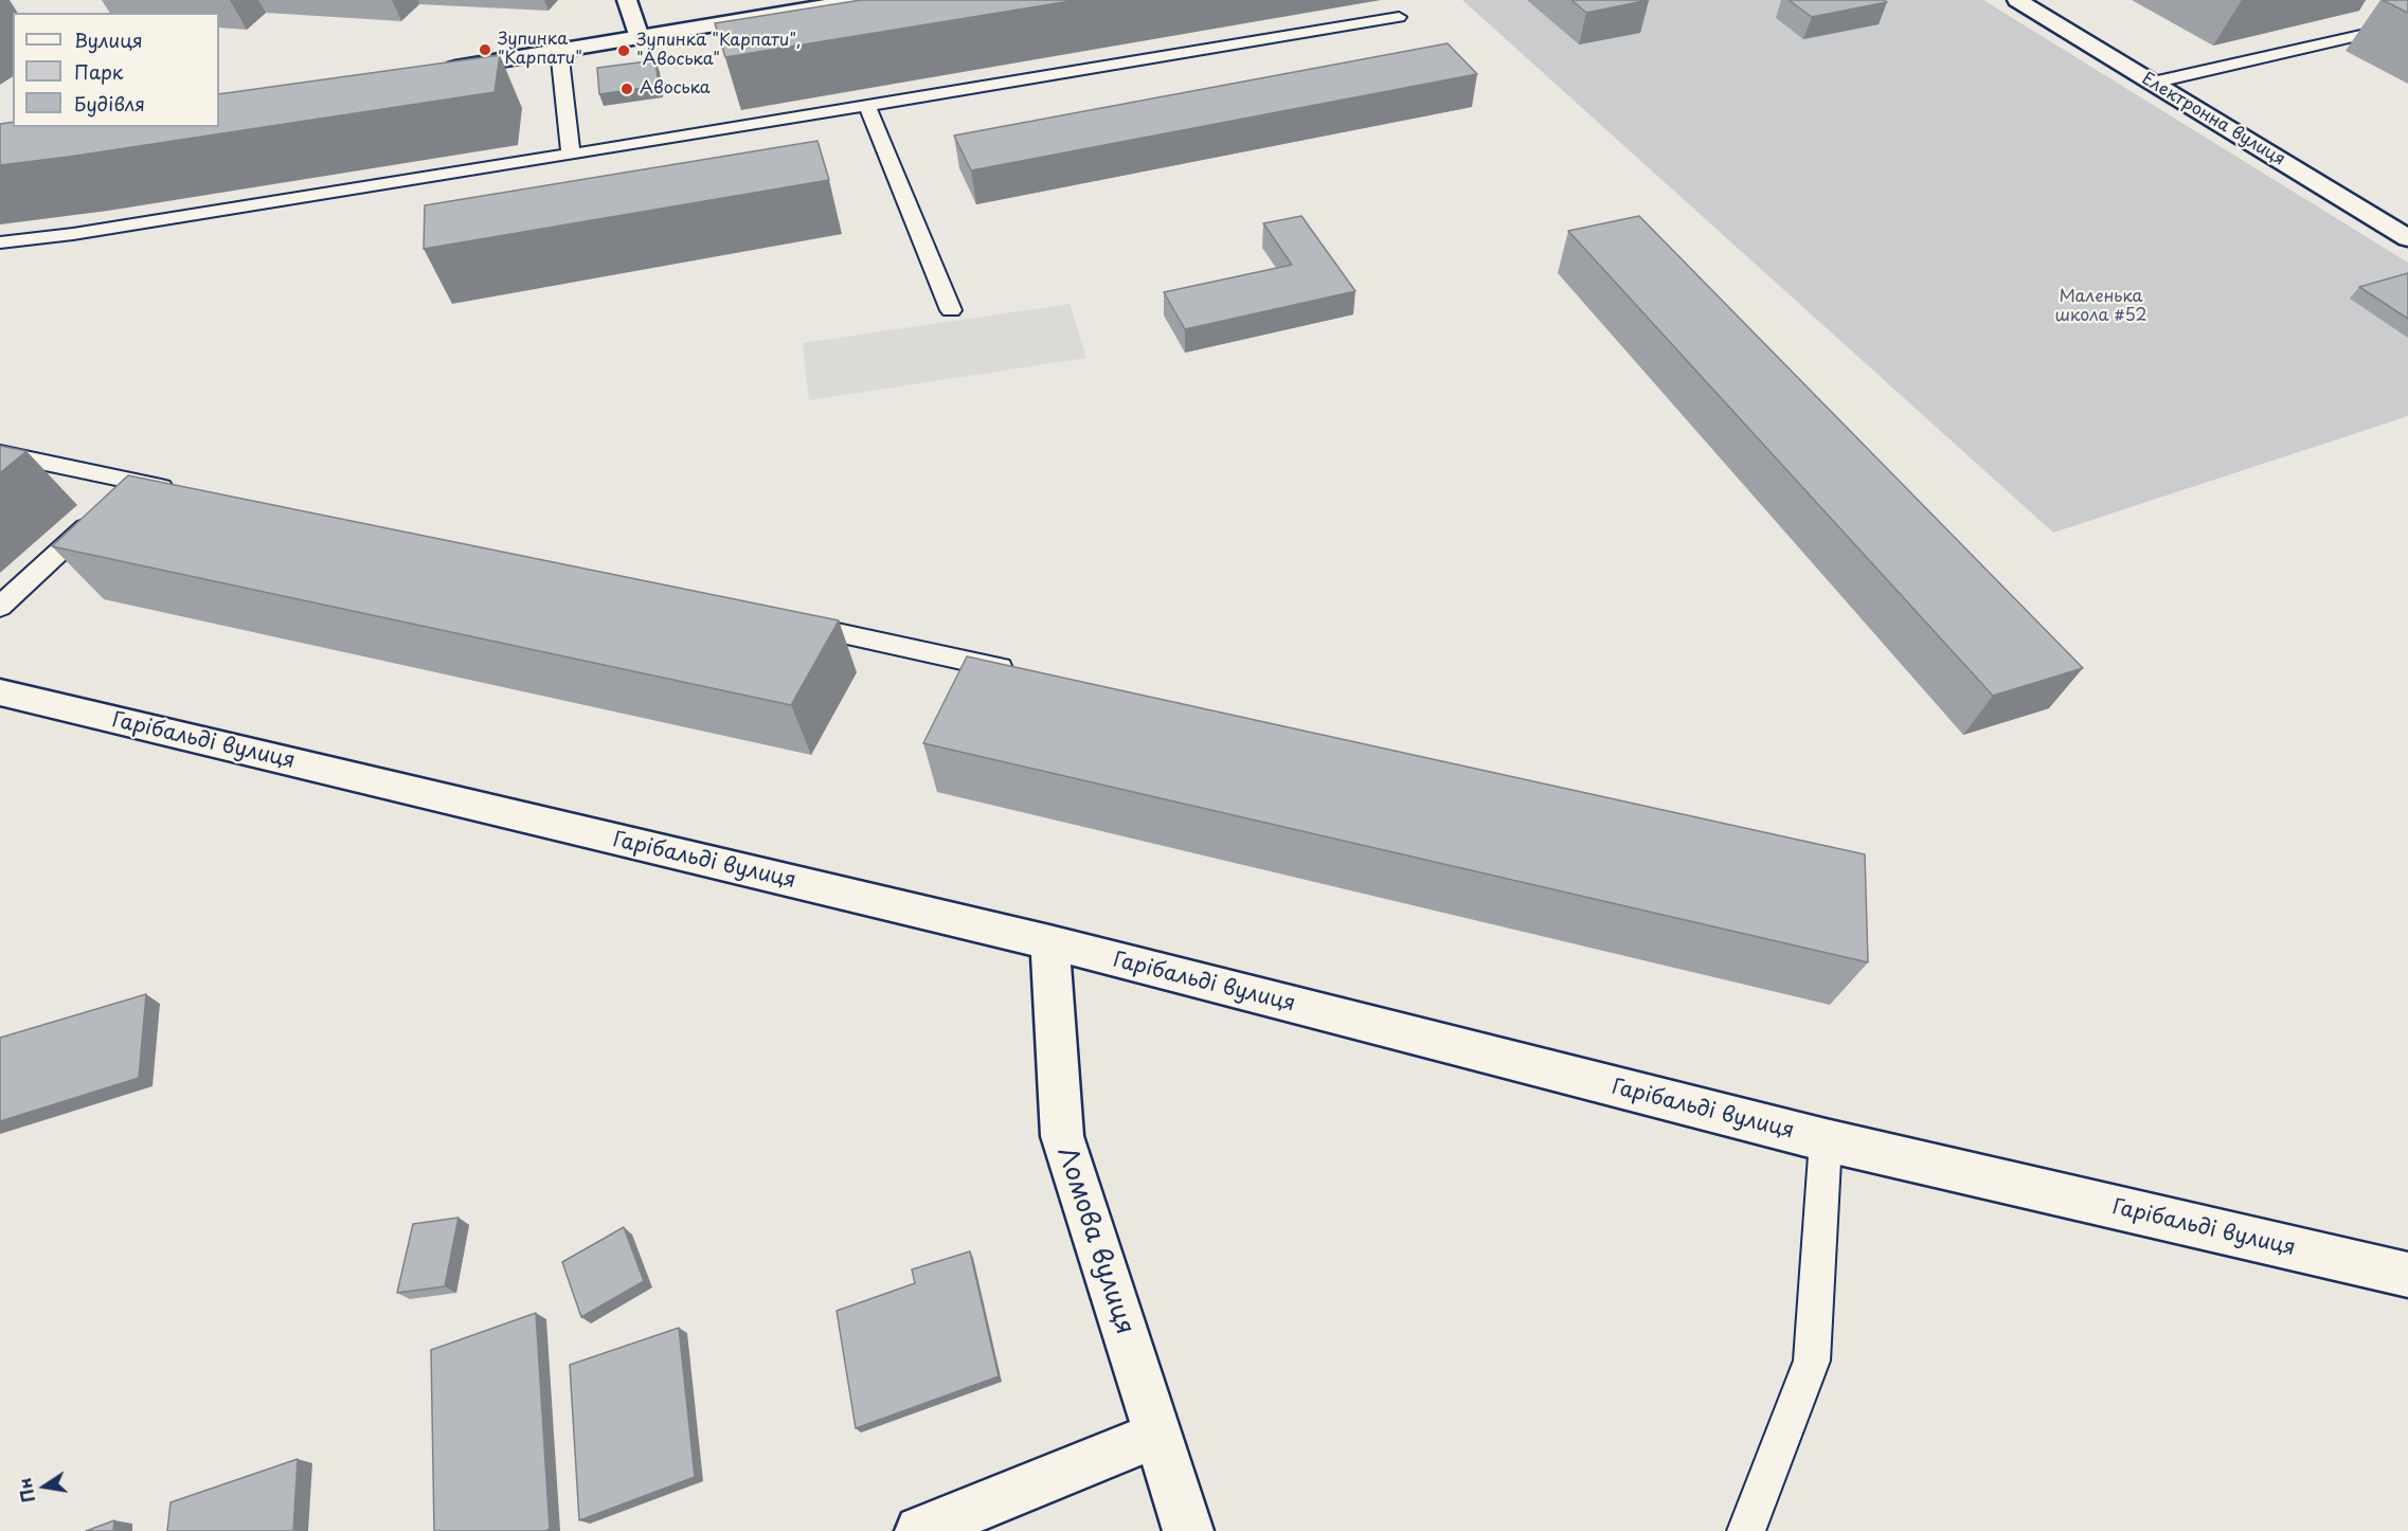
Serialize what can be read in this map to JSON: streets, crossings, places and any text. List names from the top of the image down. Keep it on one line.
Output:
{"streets":{"street":["Електронна вулиця","Гарібальді вулиця","Ломова вулиця"]},"crossings":[["Гарібальді вулиця","Ломова вулиця"]],"parks":["Маленька школа #52"],"places":["Зупинка \"Карпати\"","Зупинка \"Карпати\", \"Авоська\"","Авоська"],"legend":["Вулиця","Парк","Будівля"],"north":"left"}
